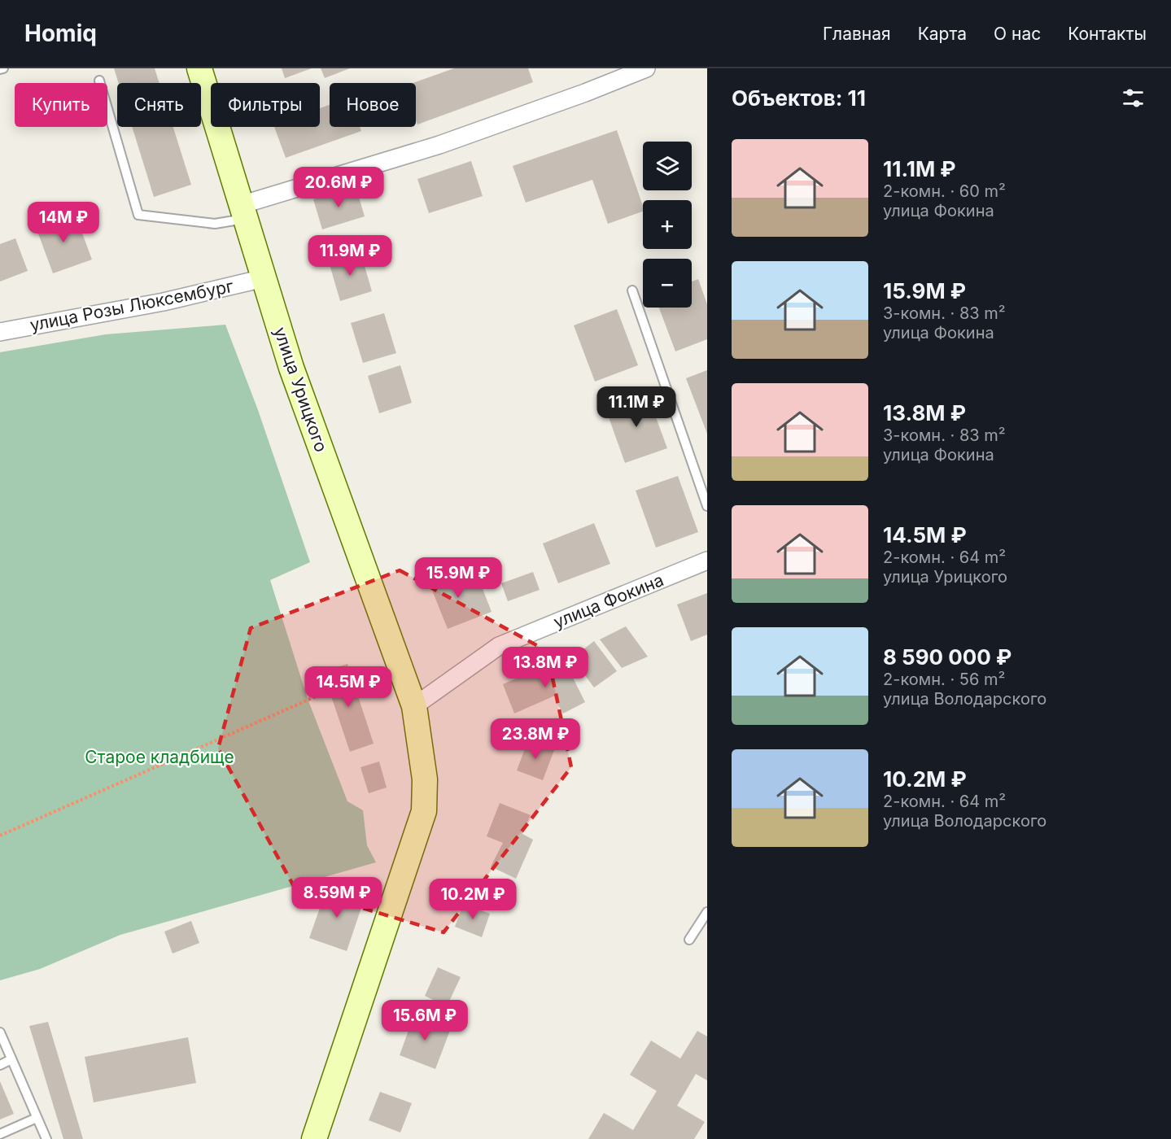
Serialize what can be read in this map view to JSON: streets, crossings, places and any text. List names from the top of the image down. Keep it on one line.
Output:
{"streets":{"street":["улица Розы Люксембург","улица Урицкого","улица Фокина"]},"crossings":[["улица Розы Люксембург","улица Урицкого"],["улица Урицкого","улица Фокина"]],"parks":["Старое кладбище"],"page":{"header":"Homiq","nav":["Главная","Карта","О нас","Контакты"],"heading":"Объектов: 11","chip":["Купить","Снять","Фильтры","Новое"],"list":[{"name":"11.1M ₽","note":"2-комн. · 60 m² · улица Фокина"},{"name":"15.9M ₽","note":"3-комн. · 83 m² · улица Фокина"},{"name":"13.8M ₽","note":"3-комн. · 83 m² · улица Фокина"},{"name":"14.5M ₽","note":"2-комн. · 64 m² · улица Урицкого"},{"name":"8 590 000 ₽","note":"2-комн. · 56 m² · улица Володарского"},{"name":"10.2M ₽","note":"2-комн. · 64 m² · улица Володарского"}],"map_buttons":["+","−"],"price":["20.6M ₽","14M ₽","11.9M ₽","11.1M ₽","15.9M ₽","13.8M ₽","14.5M ₽","23.8M ₽","8.59M ₽","10.2M ₽","15.6M ₽"]}}
